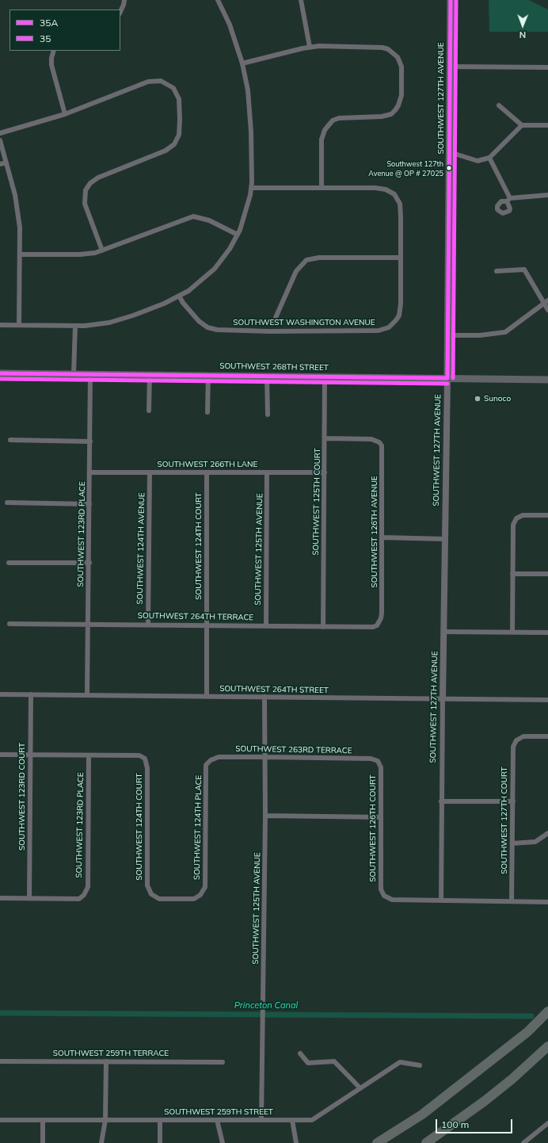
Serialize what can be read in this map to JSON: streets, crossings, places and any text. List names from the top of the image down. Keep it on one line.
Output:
{"streets":{"main road":["SOUTHWEST 127TH AVENUE","SOUTHWEST 268TH STREET"],"street":["SOUTHWEST WASHINGTON AVENUE","SOUTHWEST 266TH LANE","SOUTHWEST 125TH COURT","SOUTHWEST 126TH AVENUE","SOUTHWEST 123RD PLACE","SOUTHWEST 124TH COURT","SOUTHWEST 124TH AVENUE","SOUTHWEST 125TH AVENUE","SOUTHWEST 264TH TERRACE","SOUTHWEST 264TH STREET","SOUTHWEST 263RD TERRACE","SOUTHWEST 123RD COURT","SOUTHWEST 127TH COURT","SOUTHWEST 124TH PLACE","SOUTHWEST 126TH COURT","SOUTHWEST 259TH TERRACE","SOUTHWEST 259TH STREET"]},"crossings":[["SOUTHWEST 127TH AVENUE","SOUTHWEST 268TH STREET"],["SOUTHWEST 127TH AVENUE","SOUTHWEST 264TH STREET"],["SOUTHWEST 127TH AVENUE","SOUTHWEST 126TH COURT"],["SOUTHWEST 268TH STREET","SOUTHWEST 125TH COURT"],["SOUTHWEST 268TH STREET","SOUTHWEST 123RD PLACE"],["SOUTHWEST 266TH LANE","SOUTHWEST 125TH COURT"],["SOUTHWEST 266TH LANE","SOUTHWEST 123RD PLACE"],["SOUTHWEST 266TH LANE","SOUTHWEST 124TH COURT"],["SOUTHWEST 266TH LANE","SOUTHWEST 124TH AVENUE"],["SOUTHWEST 266TH LANE","SOUTHWEST 125TH AVENUE"],["SOUTHWEST 125TH COURT","SOUTHWEST 126TH AVENUE"],["SOUTHWEST 125TH COURT","SOUTHWEST 264TH TERRACE"],["SOUTHWEST 126TH AVENUE","SOUTHWEST 264TH TERRACE"],["SOUTHWEST 123RD PLACE","SOUTHWEST 124TH COURT"],["SOUTHWEST 123RD PLACE","SOUTHWEST 264TH TERRACE"],["SOUTHWEST 123RD PLACE","SOUTHWEST 264TH STREET"],["SOUTHWEST 123RD PLACE","SOUTHWEST 123RD COURT"],["SOUTHWEST 124TH COURT","SOUTHWEST 264TH TERRACE"],["SOUTHWEST 124TH COURT","SOUTHWEST 264TH STREET"],["SOUTHWEST 124TH COURT","SOUTHWEST 124TH PLACE"],["SOUTHWEST 124TH AVENUE","SOUTHWEST 264TH TERRACE"],["SOUTHWEST 125TH AVENUE","SOUTHWEST 264TH TERRACE"],["SOUTHWEST 125TH AVENUE","SOUTHWEST 264TH STREET"],["SOUTHWEST 125TH AVENUE","SOUTHWEST 263RD TERRACE"],["SOUTHWEST 125TH AVENUE","SOUTHWEST 259TH STREET"],["SOUTHWEST 264TH STREET","SOUTHWEST 123RD COURT"],["SOUTHWEST 263RD TERRACE","SOUTHWEST 124TH PLACE"],["SOUTHWEST 263RD TERRACE","SOUTHWEST 126TH COURT"]],"water":["Princeton Canal"],"places":["Southwest 127th Avenue @ OP # 27025","Sunoco"],"lines":["transit line 35A","transit line 35"],"legend":["35A","35"],"scale_bar":"100 m","north":"bottom"}
